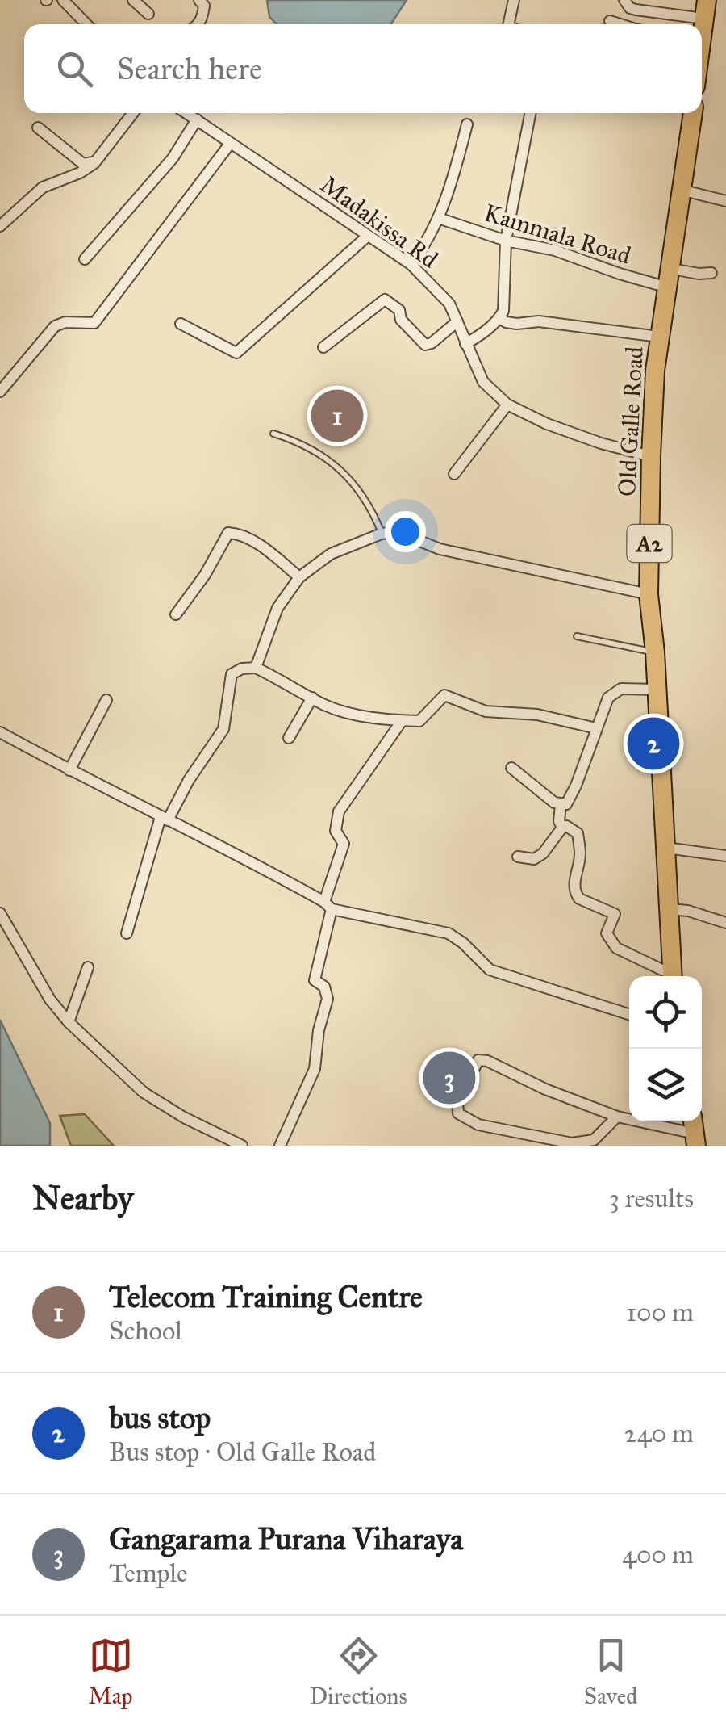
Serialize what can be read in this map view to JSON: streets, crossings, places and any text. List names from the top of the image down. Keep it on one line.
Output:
{"streets":{"highway":["Old Galle Road","A2"],"street":["Madakissa Rd","Kammala Road"]},"crossings":[["Madakissa Rd","Old Galle Road"],["Kammala Road","Old Galle Road"]],"page":{"search":"Search here","pins":["1","2","3"],"heading":["Nearby","3 results"],"list":[{"mark":"1","name":"Telecom Training Centre","note":"School","value":"100 m"},{"mark":"2","name":"bus stop","note":"Bus stop · Old Galle Road","value":"240 m"},{"mark":"3","name":"Gangarama Purana Viharaya","note":"Temple","value":"400 m"}],"nav":["Map","Directions","Saved"]}}
